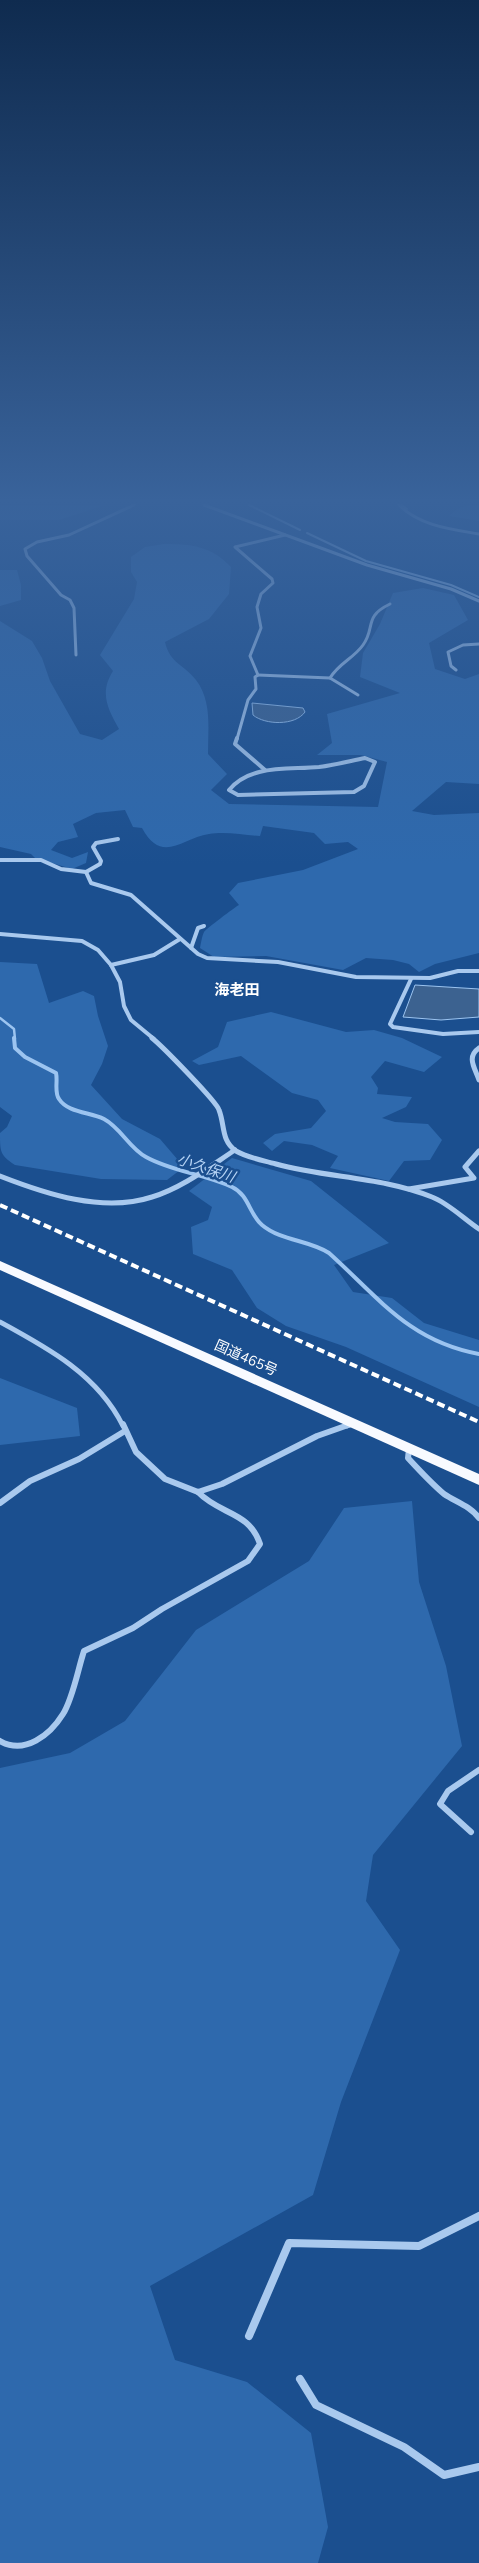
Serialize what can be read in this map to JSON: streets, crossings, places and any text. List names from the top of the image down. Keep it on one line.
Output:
{"streets":{"highway":["国道465号"]},"districts":["海老田"],"water":["小久保川"]}
